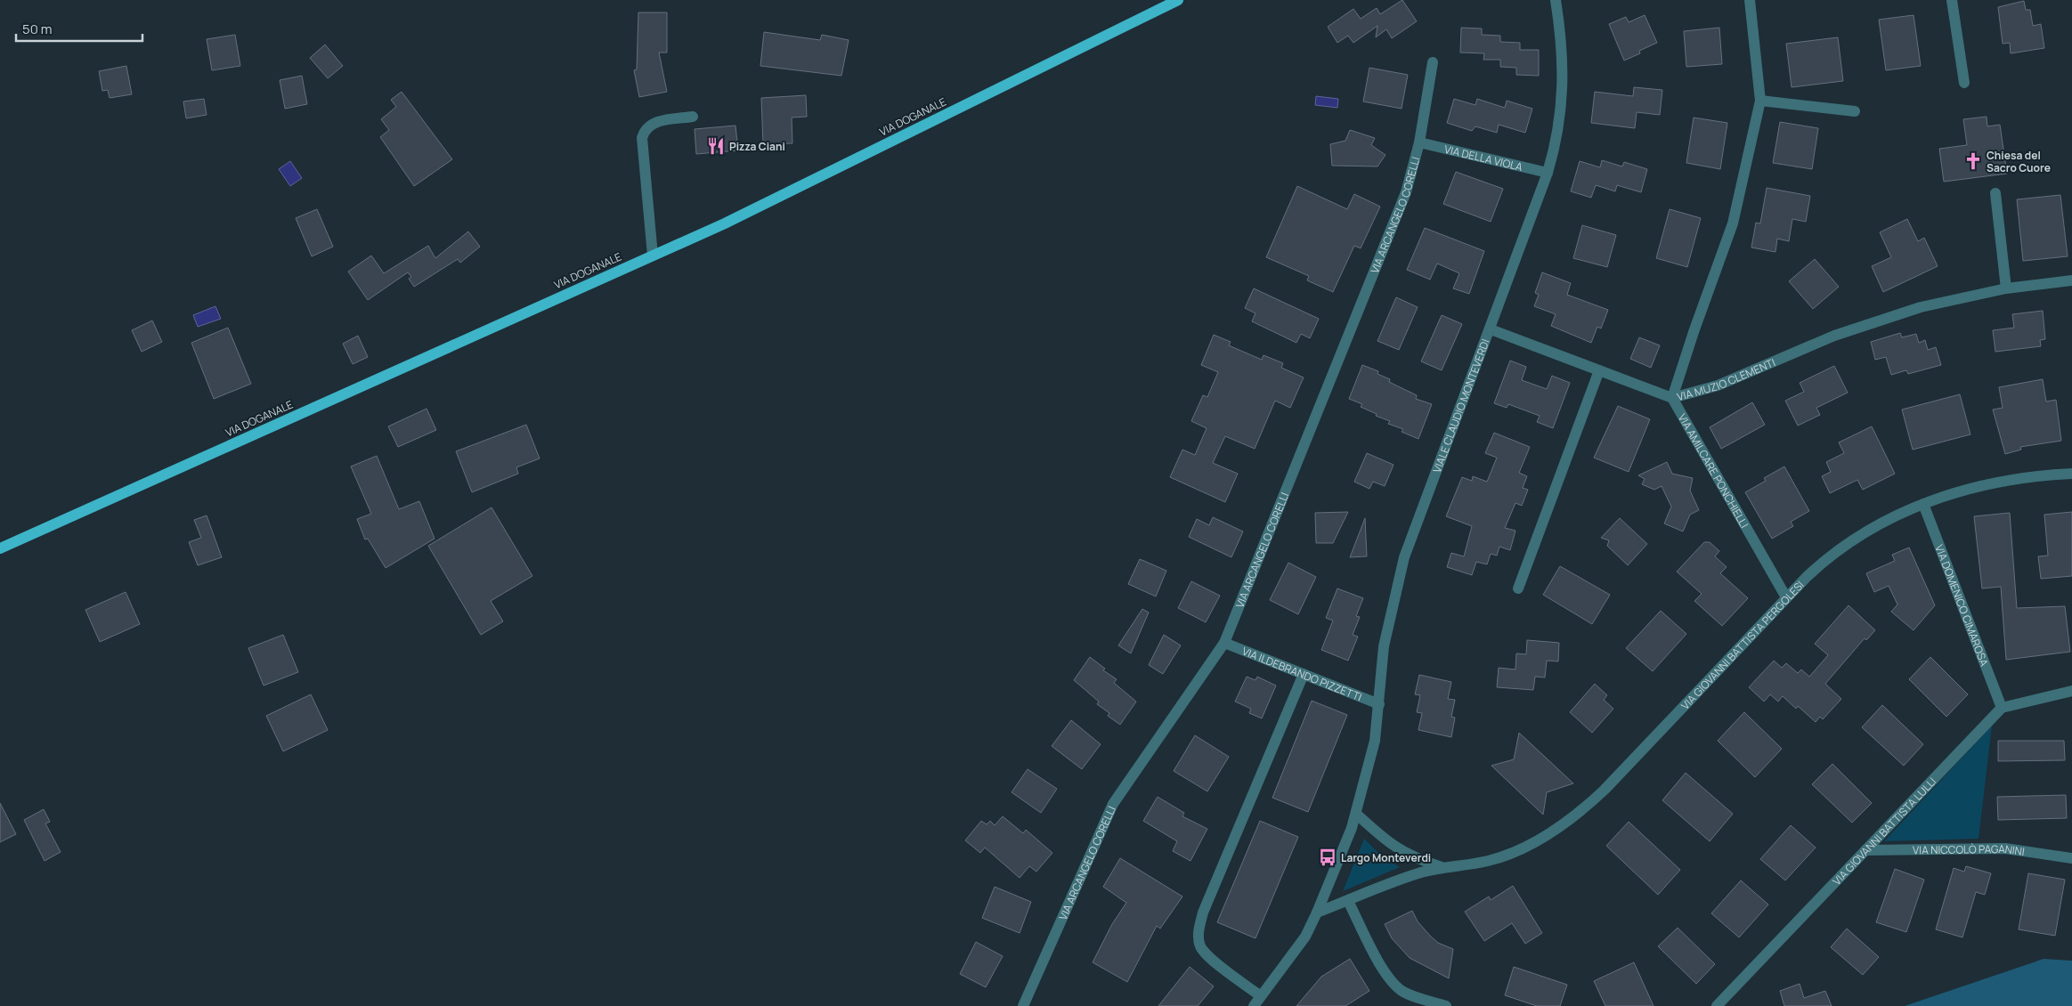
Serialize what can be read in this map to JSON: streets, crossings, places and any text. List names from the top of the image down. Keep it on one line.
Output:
{"streets":{"main road":["VIA DOGANALE"],"street":["VIA DELLA VIOLA","VIA ARCANGELO CORELLI","VIA MUZIO CLEMENTI","VIALE CLAUDIO MONTEVERDI","VIA AMILCARE PONCHIELLI","VIA DOMENICO CIMAROSA","VIA GIOVANNI BATTISTA PERGOLESI","VIA ILDEBRANDO PIZZETTI","VIA GIOVANNI BATTISTA LULLI","VIA NICCOLÒ PAGANINI"]},"crossings":[["VIA DELLA VIOLA","VIA ARCANGELO CORELLI"],["VIA DELLA VIOLA","VIALE CLAUDIO MONTEVERDI"],["VIA ARCANGELO CORELLI","VIA ILDEBRANDO PIZZETTI"],["VIA MUZIO CLEMENTI","VIA AMILCARE PONCHIELLI"],["VIALE CLAUDIO MONTEVERDI","VIA ILDEBRANDO PIZZETTI"],["VIA AMILCARE PONCHIELLI","VIA GIOVANNI BATTISTA PERGOLESI"],["VIA DOMENICO CIMAROSA","VIA GIOVANNI BATTISTA PERGOLESI"],["VIA DOMENICO CIMAROSA","VIA GIOVANNI BATTISTA LULLI"],["VIA GIOVANNI BATTISTA LULLI","VIA NICCOLÒ PAGANINI"]],"places":{"restaurant":["Pizza Ciani"],"church":["Chiesa del Sacro Cuore"],"bus stop":["Largo Monteverdi"]},"scale_bar":"50 m"}
